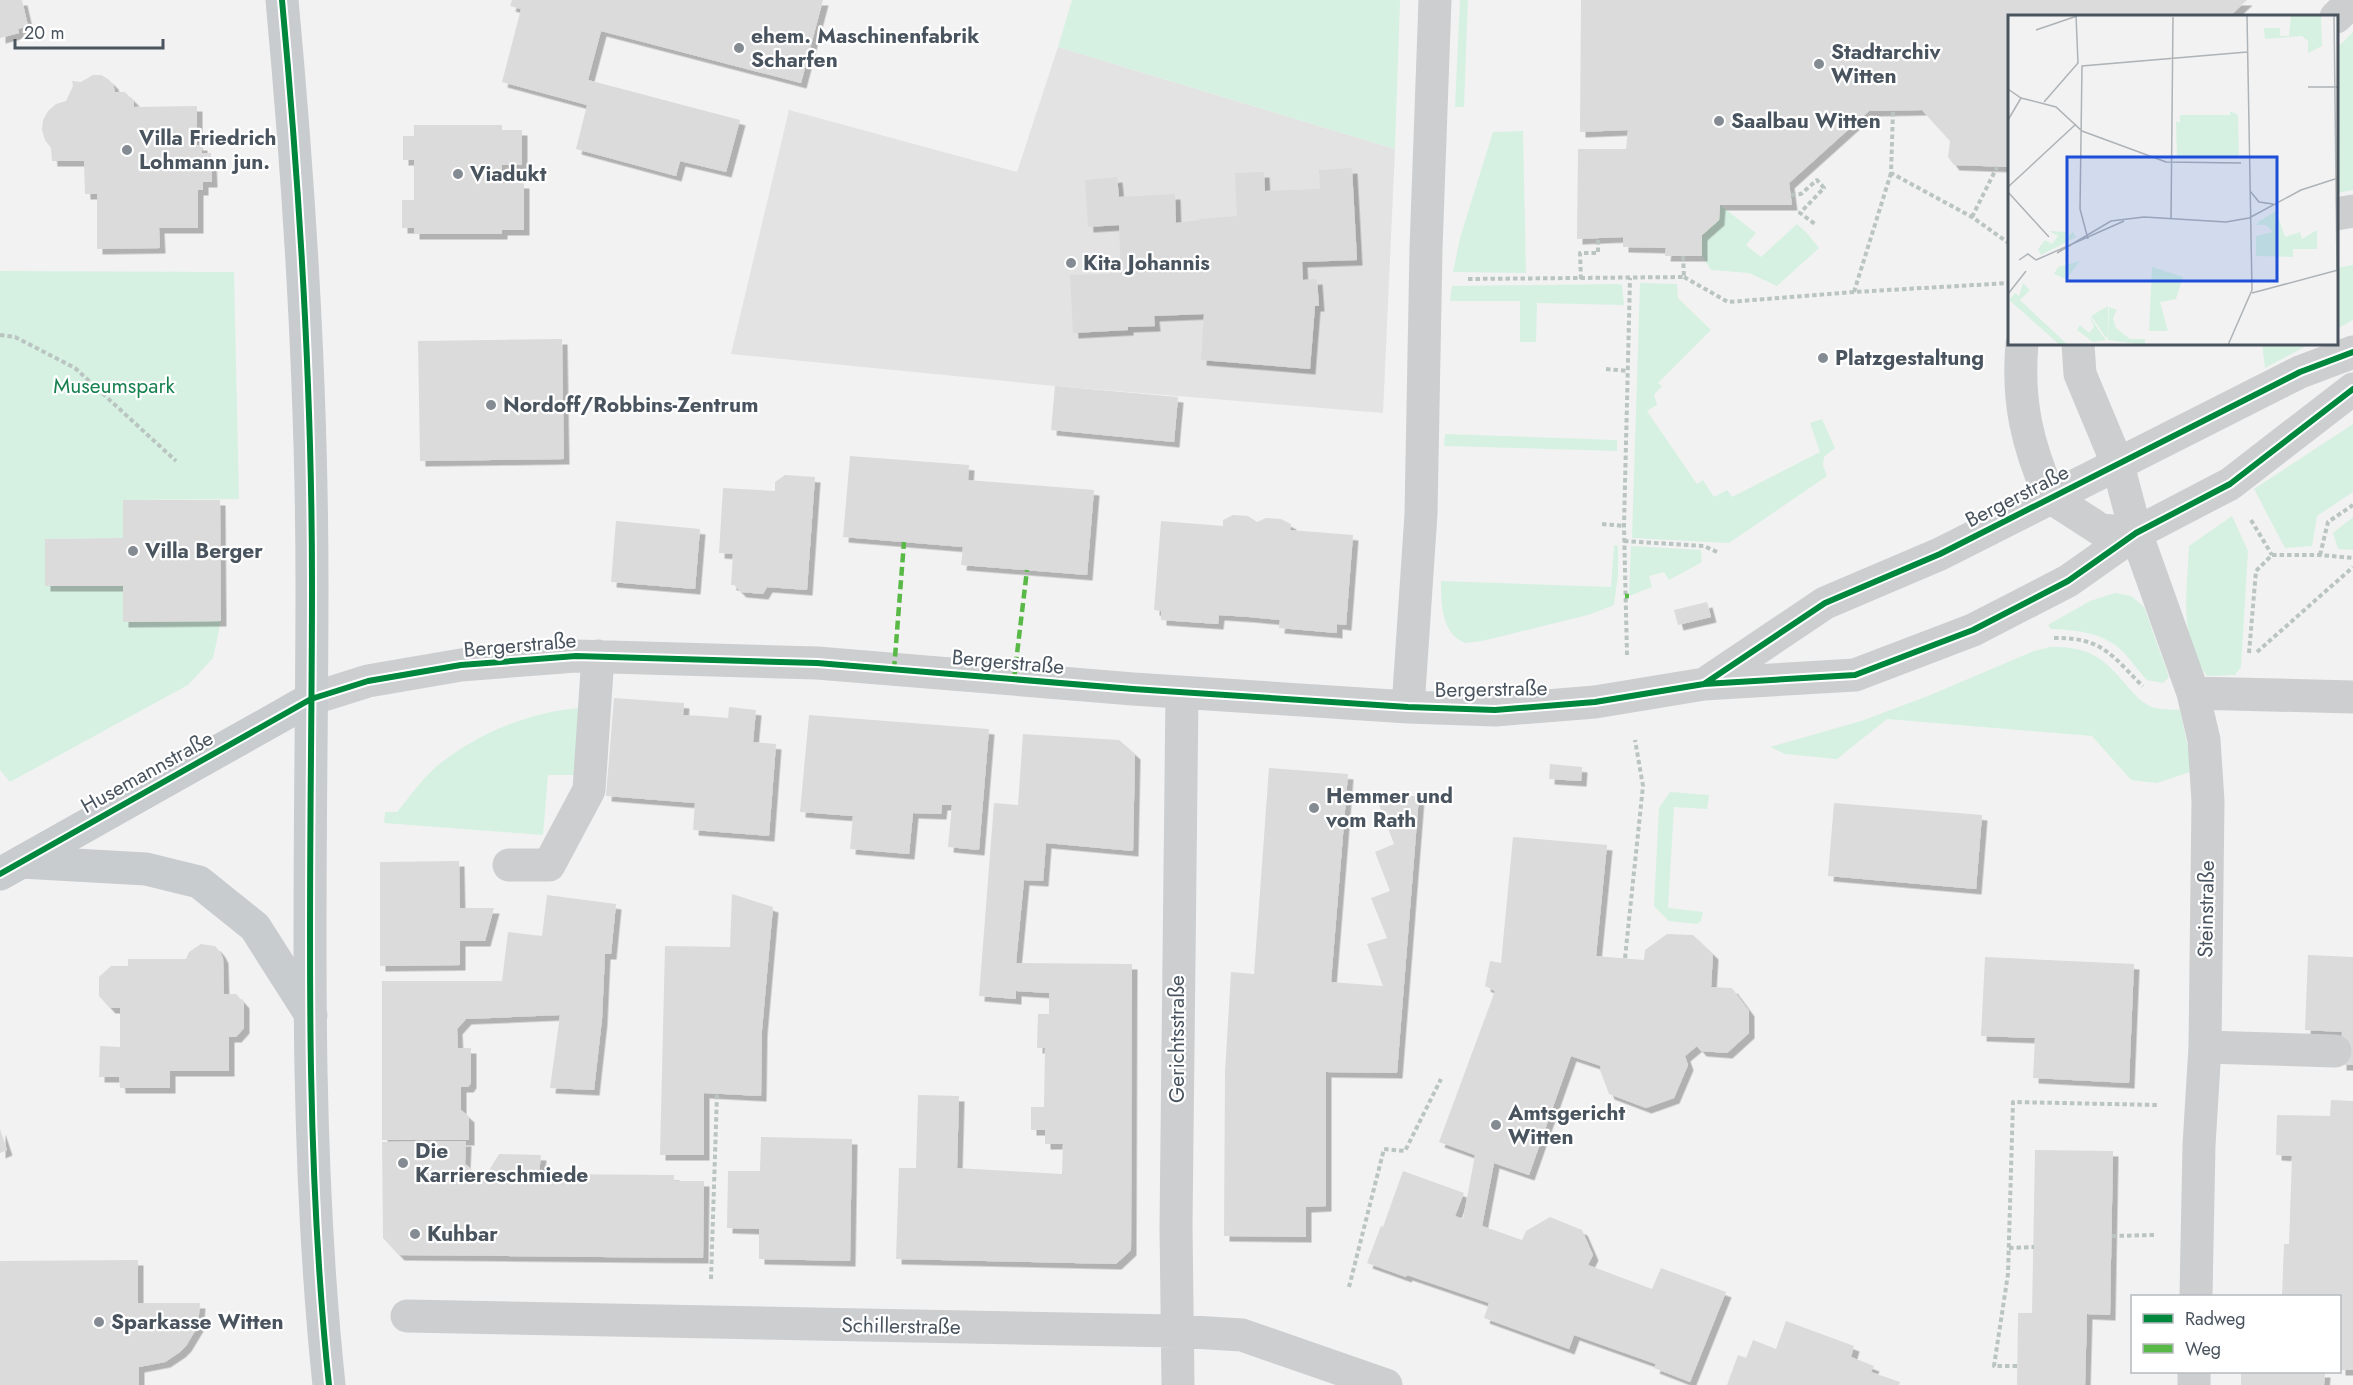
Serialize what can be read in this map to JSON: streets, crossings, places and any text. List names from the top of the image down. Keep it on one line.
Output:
{"streets":{"main road":["Husemannstraße"],"street":["Bergerstraße","Steinstraße","Gerichtsstraße","Schillerstraße"]},"crossings":[["Bergerstraße","Husemannstraße"],["Bergerstraße","Steinstraße"],["Bergerstraße","Gerichtsstraße"],["Gerichtsstraße","Schillerstraße"]],"parks":["Museumspark"],"places":["ehem. Maschinenfabrik Scharfen","Stadtarchiv Witten","Saalbau Witten","Villa Friedrich Lohmann jun.","Viadukt","Kita Johannis","Platzgestaltung","Nordoff/Robbins-Zentrum","Villa Berger","Hemmer und vom Rath","Amtsgericht Witten","Die Karriereschmiede","Kuhbar","Sparkasse Witten"],"legend":["Radweg","Weg"],"scale_bar":"20 m"}
